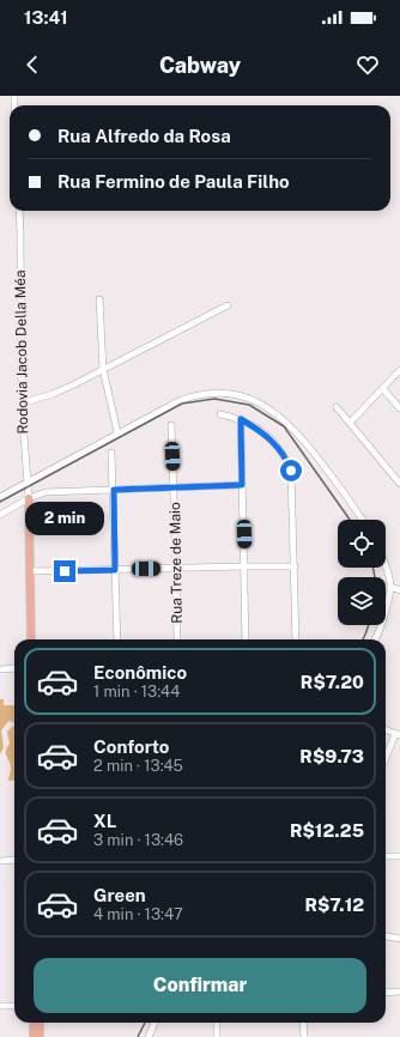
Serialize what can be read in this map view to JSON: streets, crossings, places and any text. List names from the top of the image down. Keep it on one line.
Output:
{"streets":{"street":["Rodovia Jacob Della Méa","Rua Treze de Maio"]},"page":{"status":"13:41","header":"Cabway","banner":["Rua Alfredo da Rosa","Rua Fermino de Paula Filho"],"bubble":"2 min","list":[{"name":"Econômico","note":"1 min · 13:44","value":"R$7.20"},{"name":"Conforto","note":"2 min · 13:45","value":"R$9.73"},{"name":"XL","note":"3 min · 13:46","value":"R$12.25"},{"name":"Green","note":"4 min · 13:47","value":"R$7.12"}],"buttons":"Confirmar"}}
